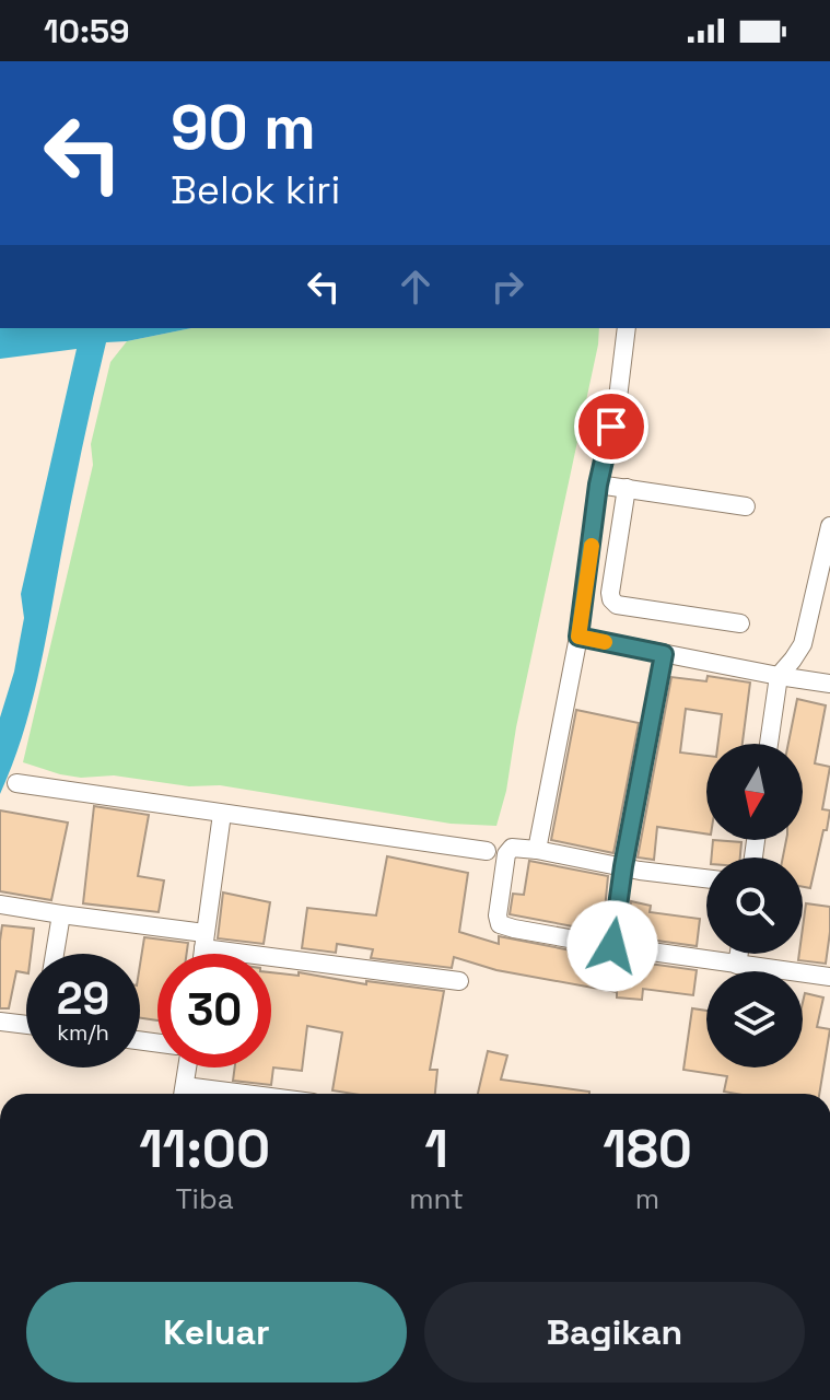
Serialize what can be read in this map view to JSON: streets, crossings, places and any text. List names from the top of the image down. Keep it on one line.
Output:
{"north":"bottom","page":{"status":"10:59","turn":["90 m","Belok kiri"],"speed":"29 km/h","limit":"30","eta":["11:00","Tiba","1","mnt","180","m"],"buttons":["Keluar","Bagikan"]}}
